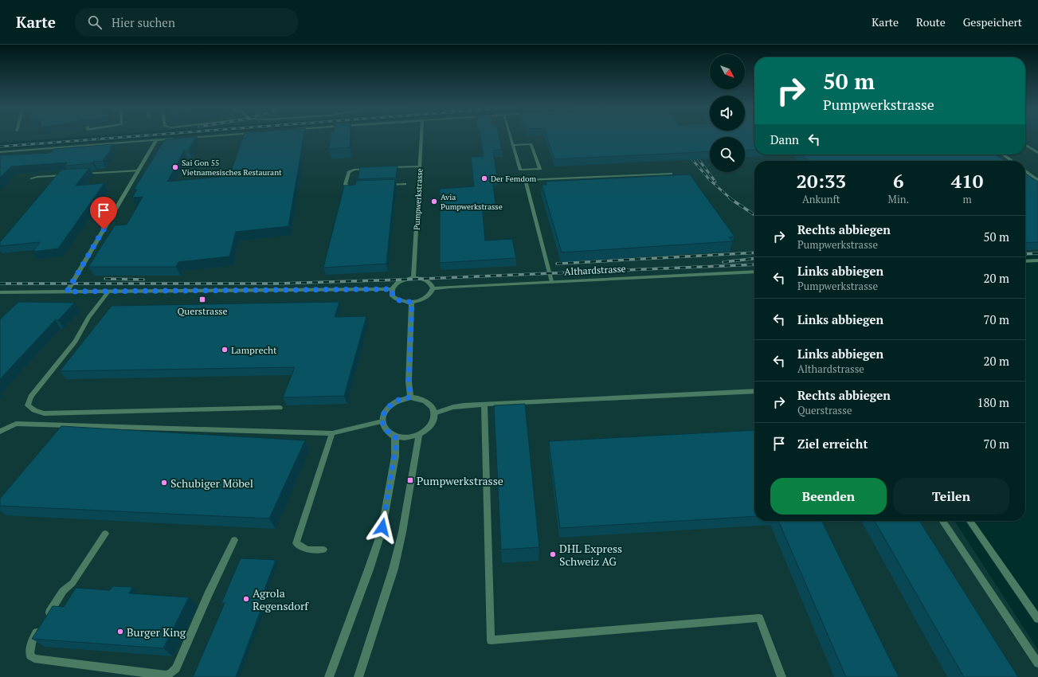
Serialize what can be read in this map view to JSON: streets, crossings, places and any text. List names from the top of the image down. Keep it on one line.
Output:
{"streets":{"street":["Pumpwerkstrasse","Althardstrasse"]},"crossings":[["Pumpwerkstrasse","Althardstrasse"]],"places":{"other":["Sai Gon 55 Vietnamesisches Restaurant","Der Femdom","Avia Pumpwerkstrasse","Lamprecht","Schubiger Möbel","DHL Express Schweiz AG","Agrola Regensdorf","Burger King"],"transit":["Querstrasse","Pumpwerkstrasse"]},"north":"bottom right","page":{"header":"Karte","search":"Hier suchen","nav":["Karte","Route","Gespeichert"],"turn":["50 m","Pumpwerkstrasse"],"then":"Dann","eta":["20:33","Ankunft","6","Min.","410","m"],"list":[{"name":"Rechts abbiegen","note":"Pumpwerkstrasse","value":"50 m"},{"name":"Links abbiegen","note":"Pumpwerkstrasse","value":"20 m"},{"name":"Links abbiegen","value":"70 m"},{"name":"Links abbiegen","note":"Althardstrasse","value":"20 m"},{"name":"Rechts abbiegen","note":"Querstrasse","value":"180 m"},{"name":"Ziel erreicht","value":"70 m"}],"buttons":["Beenden","Teilen"]}}
